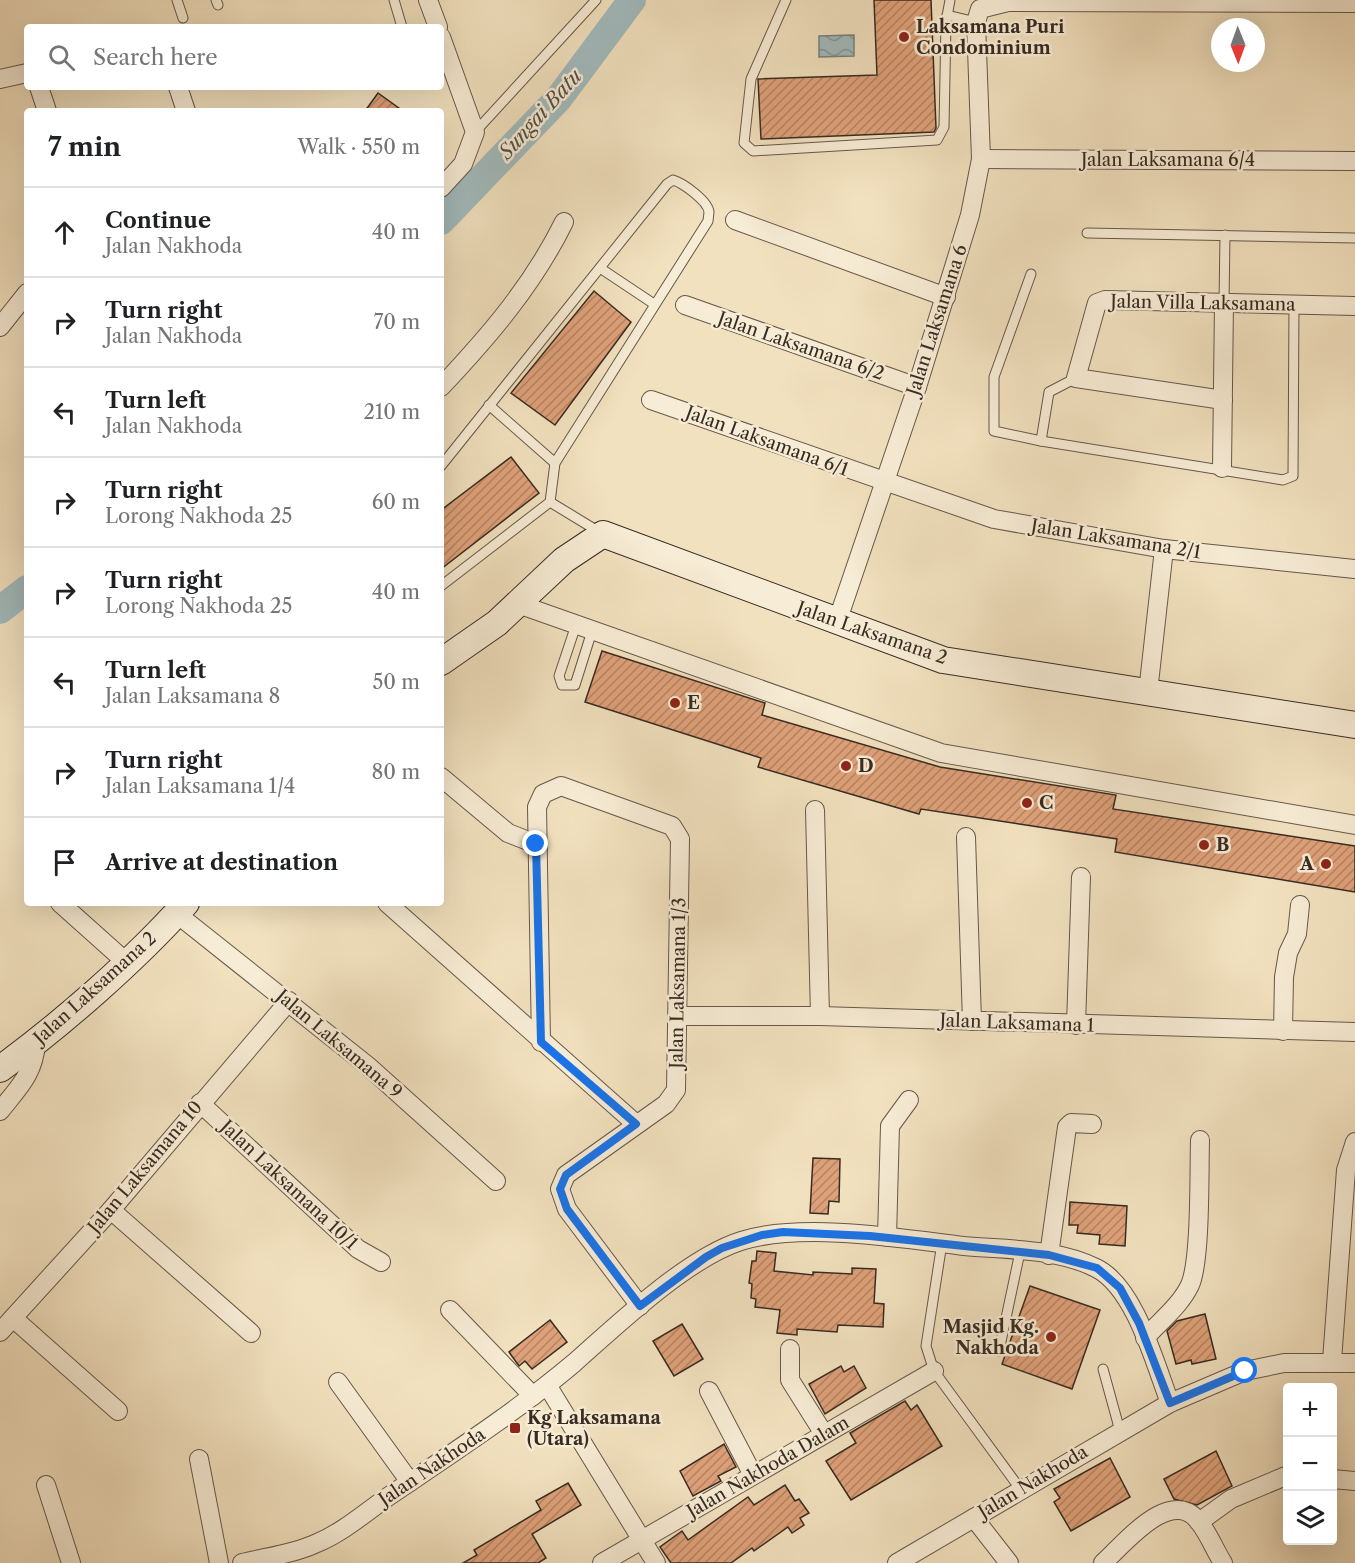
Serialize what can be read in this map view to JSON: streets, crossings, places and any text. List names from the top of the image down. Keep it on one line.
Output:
{"streets":{"street":["Jalan Laksamana 6/4","Jalan Villa Laksamana","Jalan Laksamana 6","Jalan Laksamana 6/2","Jalan Laksamana 6/1","Jalan Laksamana 2/1","Jalan Laksamana 2","Jalan Laksamana 1/3","Jalan Laksamana 1","Jalan Laksamana 9","Jalan Laksamana 10","Jalan Laksamana 10/1","Jalan Nakhoda","Jalan Nakhoda Dalam"]},"crossings":[["Jalan Laksamana 6/4","Jalan Laksamana 6"],["Jalan Laksamana 6","Jalan Laksamana 6/2"],["Jalan Laksamana 6","Jalan Laksamana 6/1"],["Jalan Laksamana 6","Jalan Laksamana 2/1"],["Jalan Laksamana 6","Jalan Laksamana 2"],["Jalan Laksamana 6/1","Jalan Laksamana 2/1"],["Jalan Laksamana 2","Jalan Laksamana 9"],["Jalan Laksamana 1/3","Jalan Laksamana 1"],["Jalan Laksamana 1/3","Jalan Nakhoda"],["Jalan Laksamana 9","Jalan Laksamana 10"],["Jalan Laksamana 10","Jalan Laksamana 10/1"]],"water":["Sungai Batu"],"places":{"other":["Laksamana Puri Condominium","E","D","C","B","A","Masjid Kg. Nakhoda"],"transit":["Kg Laksamana (Utara)"]},"north":"bottom","page":{"search":"Search here","heading":["7 min","Walk · 550 m"],"list":[["Continue","Jalan Nakhoda","40 m"],["Turn right","Jalan Nakhoda","70 m"],["Turn left","Jalan Nakhoda","210 m"],["Turn right","Lorong Nakhoda 25","60 m"],["Turn right","Lorong Nakhoda 25","40 m"],["Turn left","Jalan Laksamana 8","50 m"],["Turn right","Jalan Laksamana 1/4","80 m"],"Arrive at destination"],"map_buttons":["+","−"]}}
